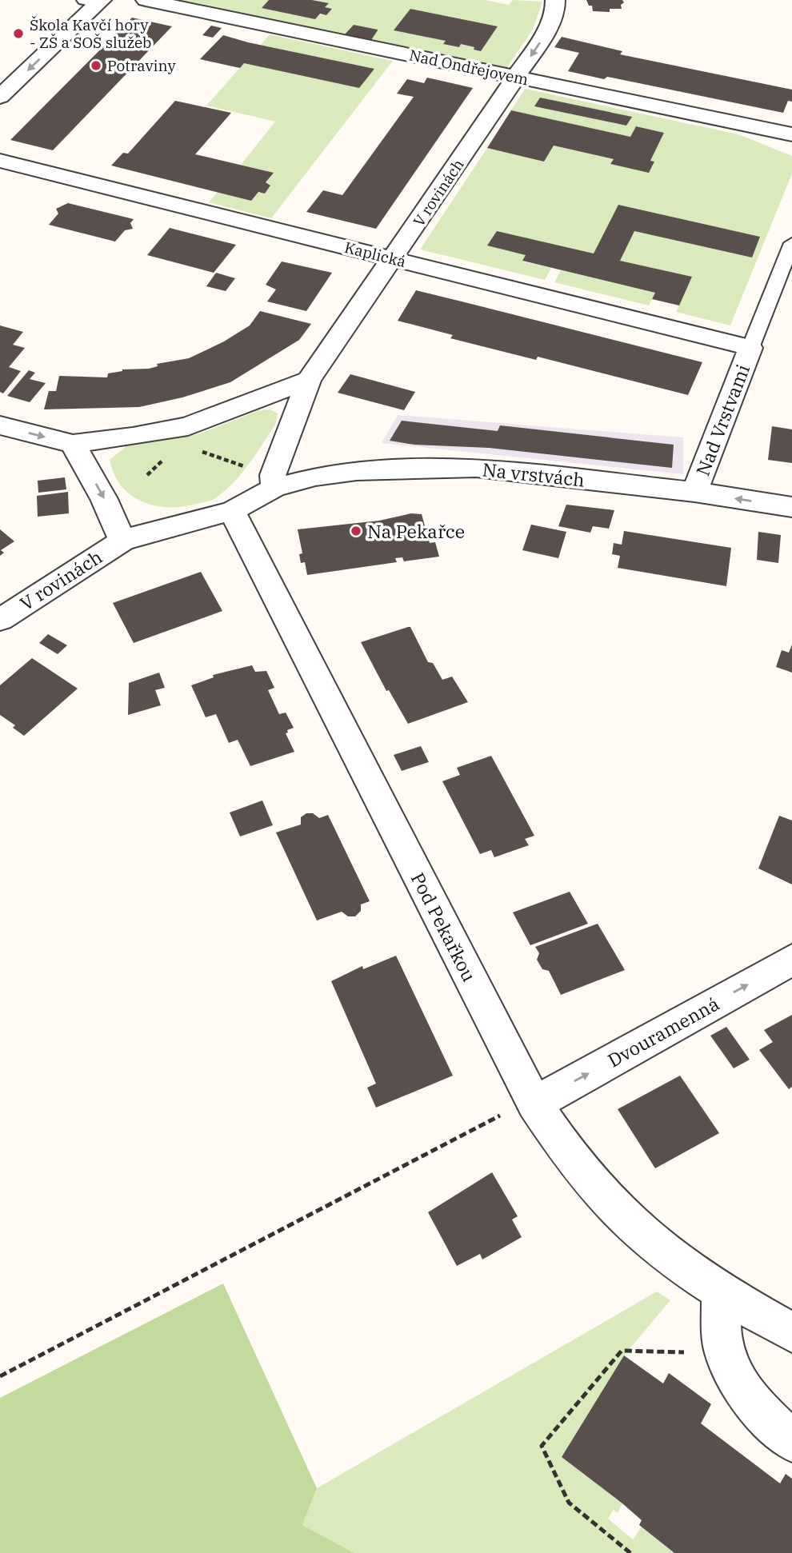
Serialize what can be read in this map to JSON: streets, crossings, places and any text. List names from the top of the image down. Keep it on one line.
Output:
{"streets":{"street":["Nad Ondřejovem","V rovinách","Kaplická","Nad Vrstvami","Na vrstvách","Pod Pekařkou","Dvouramenná"]},"crossings":[["Nad Ondřejovem","V rovinách"],["V rovinách","Kaplická"],["V rovinách","Na vrstvách"],["V rovinách","Pod Pekařkou"],["Kaplická","Nad Vrstvami"],["Nad Vrstvami","Na vrstvách"],["Pod Pekařkou","Dvouramenná"]],"one_way":["Dvouramenná"],"places":["Škola Kavčí hory - ZŠ a SOŠ služeb","Potraviny","Na Pekařce"]}
